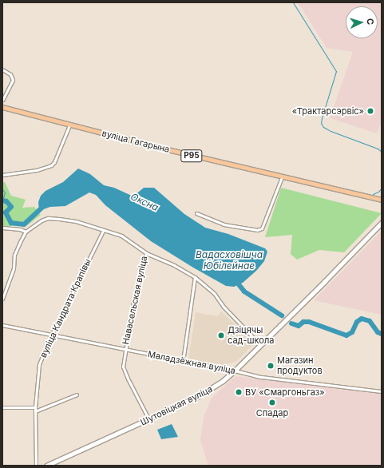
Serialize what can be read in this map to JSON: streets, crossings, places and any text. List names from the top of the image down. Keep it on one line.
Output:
{"streets":{"main road":["вуліца Гагарына","Р95","Шутовіцкая вуліца"],"street":["Навасельская вуліца","вуліца Кандрата Крапівы","Маладзёжная вуліца"]},"crossings":[["Навасельская вуліца","вуліца Кандрата Крапівы"],["Навасельская вуліца","Маладзёжная вуліца"],["Навасельская вуліца","Шутовіцкая вуліца"],["вуліца Кандрата Крапівы","Маладзёжная вуліца"],["Маладзёжная вуліца","Шутовіцкая вуліца"]],"water":["Оксна","Вадасховішча Юбілейнае"],"places":["«Трактарсэрвіс»","Дзіцячы сад-школа","Магазин продуктов","ВУ «Смаргоньгаз»","Спадар"],"north":"right"}
